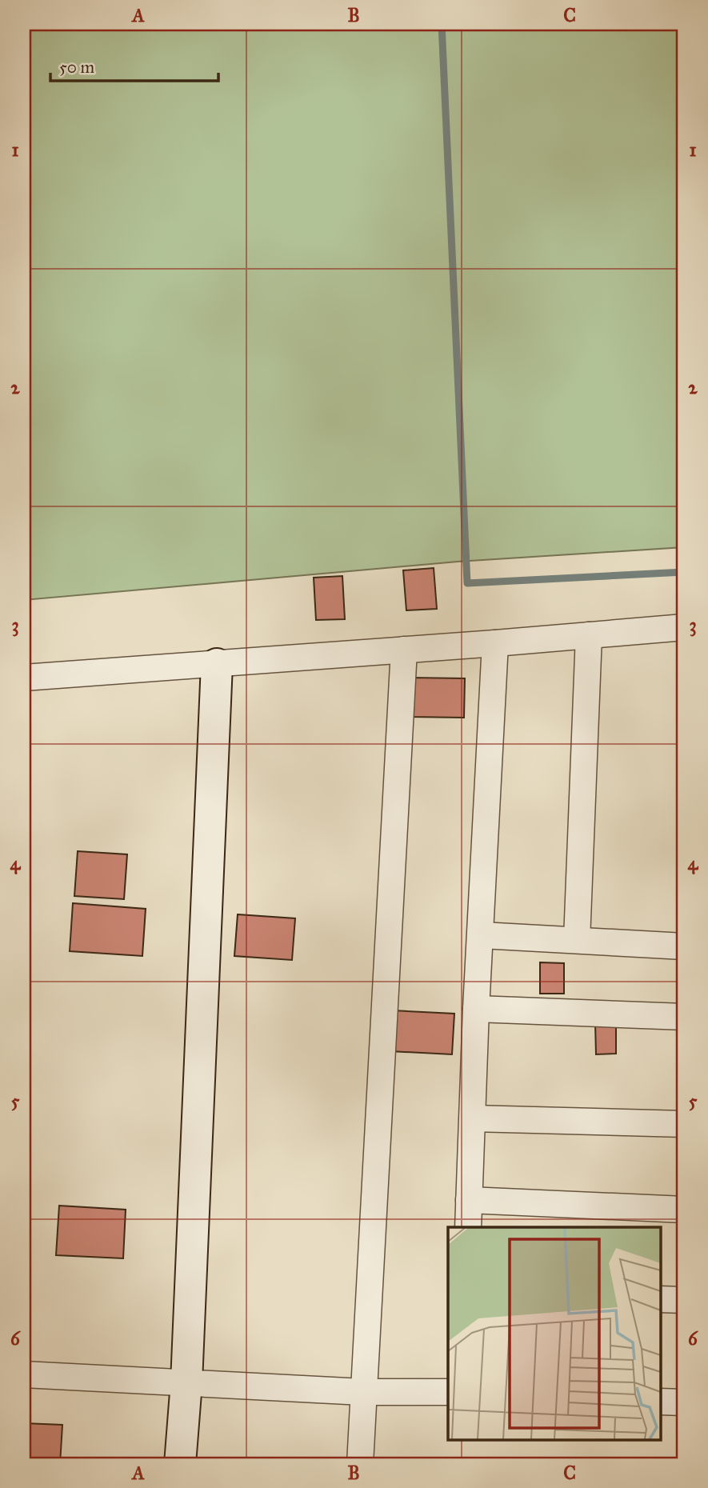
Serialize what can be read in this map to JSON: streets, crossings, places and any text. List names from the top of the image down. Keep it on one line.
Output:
{"scale_bar":"50 m","grid":{"columns":["A","B","C"],"rows":["1","2","3","4","5","6"]}}
